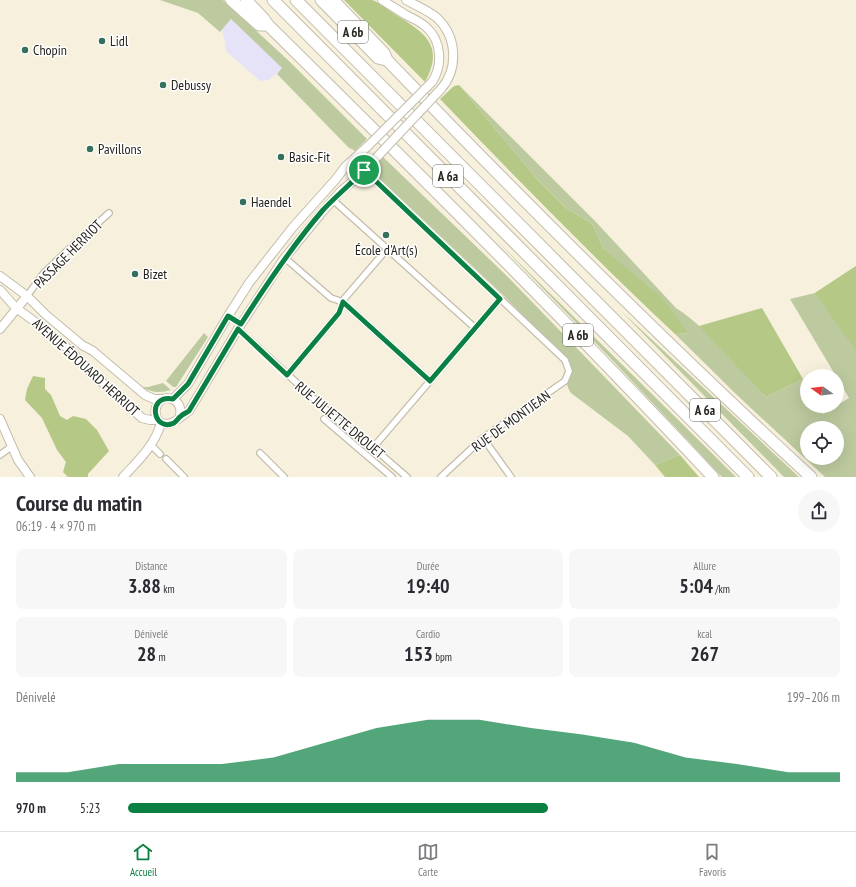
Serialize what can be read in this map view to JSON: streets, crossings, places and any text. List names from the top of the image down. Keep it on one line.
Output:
{"streets":{"highway":["A 6b","A 6a"],"street":["PASSAGE HERRIOT","AVENUE ÉDOUARD HERRIOT","RUE JULIETTE DROUET","RUE DE MONTJEAN"]},"crossings":[["PASSAGE HERRIOT","AVENUE ÉDOUARD HERRIOT"]],"places":["Lidl","Chopin","Debussy","Pavillons","Basic-Fit","Haendel","École d'Art(s)","Bizet"],"north":"left","page":{"heading":["Course du matin","06:19 · 4 × 970 m"],"stats":[["Distance","3.88 km"],["Durée","19:40"],["Allure","5:04 /km"],["Dénivelé","28 m"],["Cardio","153 bpm"],["kcal","267"]],"chart":["Dénivelé","199–206 m"],"list":[{"name":"970 m","note":"5:23"}],"tabs":["Accueil","Carte","Favoris"]}}
